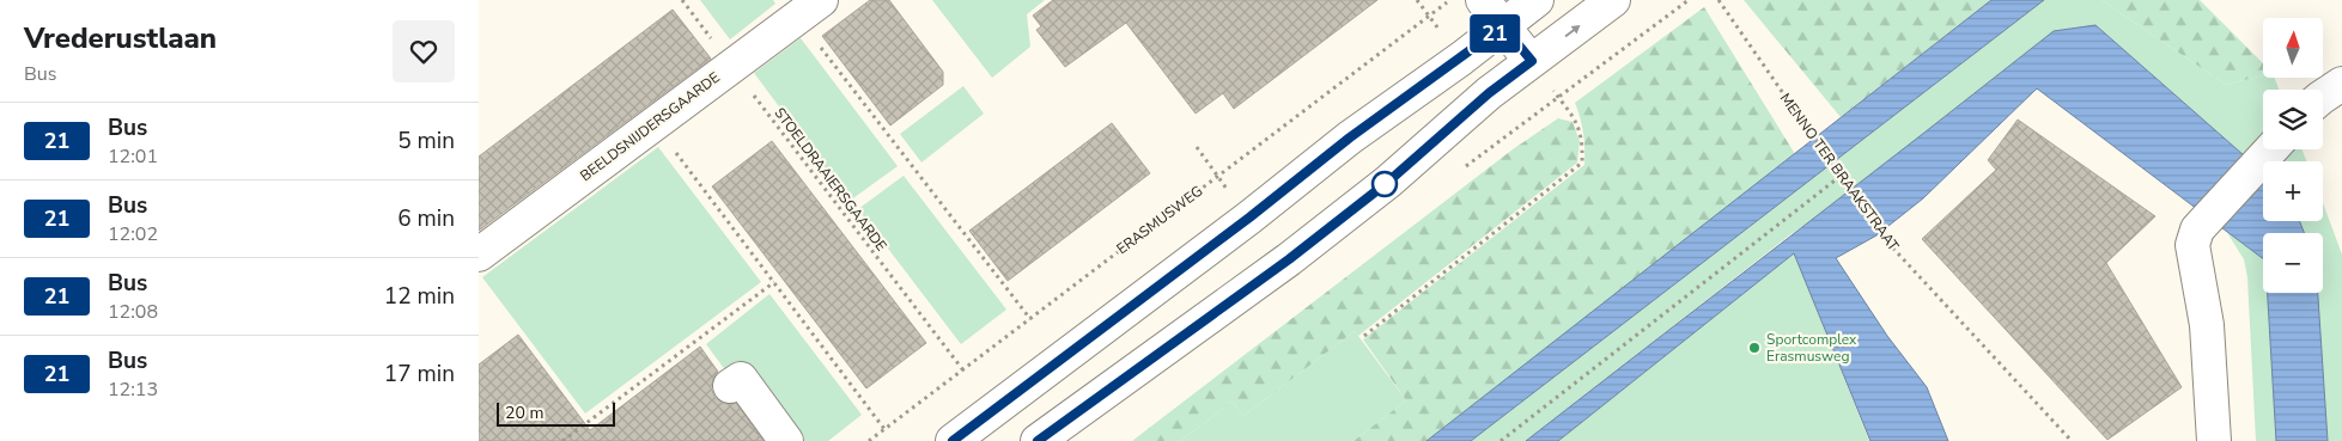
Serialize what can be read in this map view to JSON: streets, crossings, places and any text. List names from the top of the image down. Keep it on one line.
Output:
{"streets":{"main road":["BEELDSNIJDERSGAARDE"],"path":["MENNO TER BRAAKSTRAAT","STOELDRAAIERSGAARDE","ERASMUSWEG"]},"crossings":[["BEELDSNIJDERSGAARDE","STOELDRAAIERSGAARDE"],["STOELDRAAIERSGAARDE","ERASMUSWEG"]],"places":["Sportcomplex Erasmusweg"],"lines":["bus line 21"],"scale_bar":"20 m","north":"top","page":{"heading":["Vrederustlaan","Bus"],"on_map":"21","map_buttons":["+","−"],"list":[{"mark":"21","name":"Bus","note":"12:01","value":"5 min"},{"mark":"21","name":"Bus","note":"12:02","value":"6 min"},{"mark":"21","name":"Bus","note":"12:08","value":"12 min"},{"mark":"21","name":"Bus","note":"12:13","value":"17 min"}],"scale":"20 m"}}
